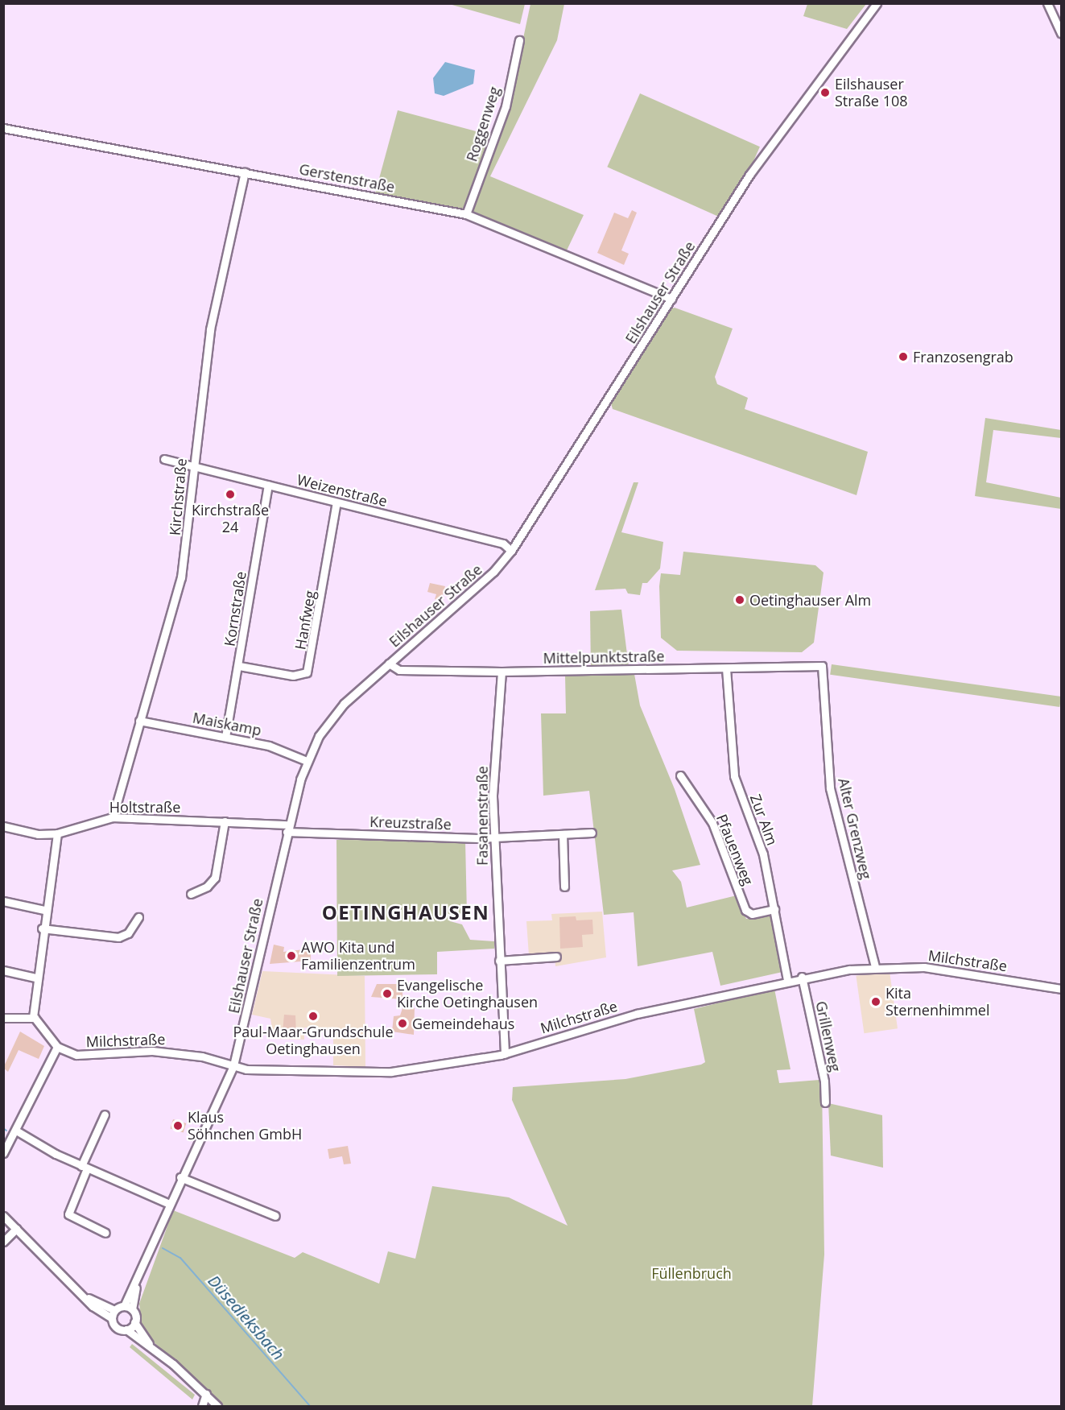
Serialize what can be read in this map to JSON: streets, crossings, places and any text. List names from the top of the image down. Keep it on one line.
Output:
{"streets":{"street":["Roggenweg","Gerstenstraße","Eilshauser Straße","Weizenstraße","Kirchstraße","Kornstraße","Hanfweg","Mittelpunktstraße","Maiskamp","Holtstraße","Fasanenstraße","Zur Alm","Kreuzstraße","Alter Grenzweg","Pfauenweg","Milchstraße","Grillenweg"]},"crossings":[["Roggenweg","Gerstenstraße"],["Gerstenstraße","Eilshauser Straße"],["Gerstenstraße","Kirchstraße"],["Eilshauser Straße","Weizenstraße"],["Eilshauser Straße","Mittelpunktstraße"],["Eilshauser Straße","Maiskamp"],["Eilshauser Straße","Holtstraße"],["Eilshauser Straße","Kreuzstraße"],["Eilshauser Straße","Milchstraße"],["Weizenstraße","Kirchstraße"],["Weizenstraße","Kornstraße"],["Weizenstraße","Hanfweg"],["Kirchstraße","Maiskamp"],["Kirchstraße","Holtstraße"],["Kornstraße","Hanfweg"],["Kornstraße","Maiskamp"],["Mittelpunktstraße","Fasanenstraße"],["Mittelpunktstraße","Zur Alm"],["Mittelpunktstraße","Alter Grenzweg"],["Holtstraße","Kreuzstraße"],["Fasanenstraße","Kreuzstraße"],["Fasanenstraße","Milchstraße"],["Zur Alm","Pfauenweg"],["Zur Alm","Milchstraße"],["Alter Grenzweg","Milchstraße"],["Milchstraße","Grillenweg"]],"districts":["OETINGHAUSEN"],"water":["Düsedieksbach"],"parks":["Füllenbruch"],"places":["Eilshauser Straße 108","Franzosengrab","Kirchstraße 24","Oetinghauser Alm","AWO Kita und Familienzentrum","Evangelische Kirche Oetinghausen","Kita Sternenhimmel","Paul-Maar-Grundschule Oetinghausen","Gemeindehaus","Klaus Söhnchen GmbH"]}
